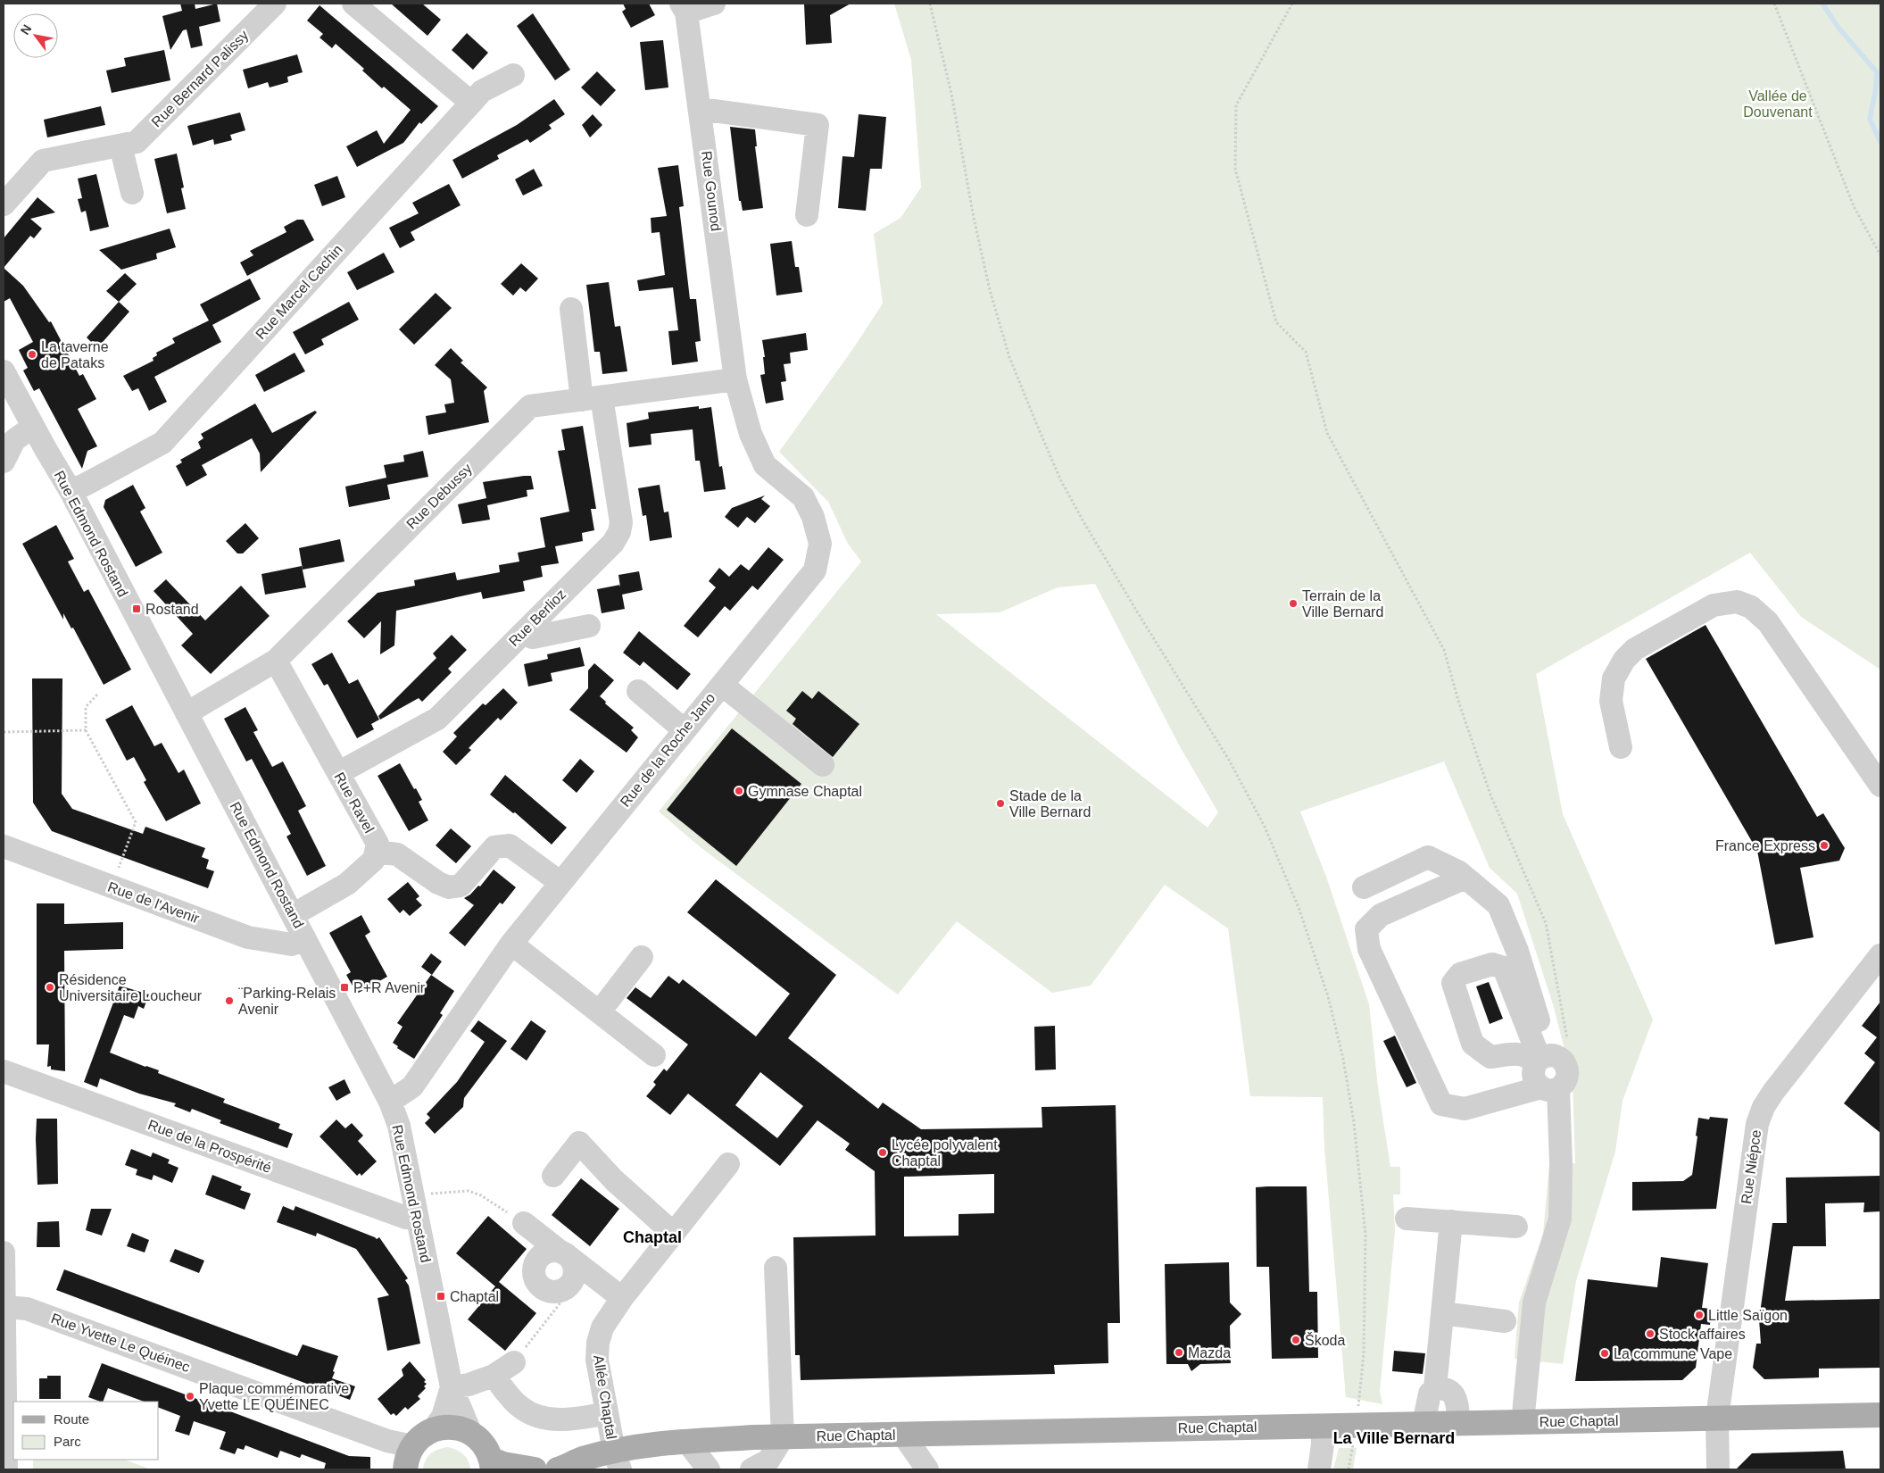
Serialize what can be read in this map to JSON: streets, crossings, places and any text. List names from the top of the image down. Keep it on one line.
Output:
{"streets":{"main road":["Rue Chaptal"],"street":["Rue Bernard Palissy","Rue Gounod","Rue Marcel Cachin","Rue Debussy","Rue Edmond Rostand","Rue Berlioz","Rue de la Roche Jano","Rue Ravel","Rue de l'Avenir","Rue de la Prospérité","Rue Niépce","Rue Yvette Le Quéinec","Allée Chaptal"]},"crossings":[["Rue Gounod","Rue Debussy"],["Rue Gounod","Rue de la Roche Jano"],["Rue Marcel Cachin","Rue Edmond Rostand"],["Rue Debussy","Rue Edmond Rostand"],["Rue Debussy","Rue Berlioz"],["Rue Debussy","Rue de la Roche Jano"],["Rue Debussy","Rue Ravel"],["Rue Edmond Rostand","Rue de la Roche Jano"],["Rue Edmond Rostand","Rue Ravel"],["Rue Edmond Rostand","Rue de l'Avenir"],["Rue Edmond Rostand","Rue de la Prospérité"],["Rue Berlioz","Rue Ravel"],["Rue Niépce","Rue Chaptal"],["Allée Chaptal","Rue Chaptal"]],"districts":["Chaptal","La Ville Bernard"],"parks":["Vallée de Douvenant"],"places":{"other":["La taverne de Pataks","Terrain de la Ville Bernard","Gymnase Chaptal","Stade de la Ville Bernard","France Express","Résidence Universitaire Loucheur","¨Parking-Relais Avenir","Lycée polyvalent Chaptal","Little Saïgon","Stock affaires","Škoda","Mazda","La commune Vape","Plaque commémorative Yvette LE QUÉINEC"],"transit":["Rostand","P+R Avenir","Chaptal"]},"legend":["Route","Parc"],"north":"top left"}
